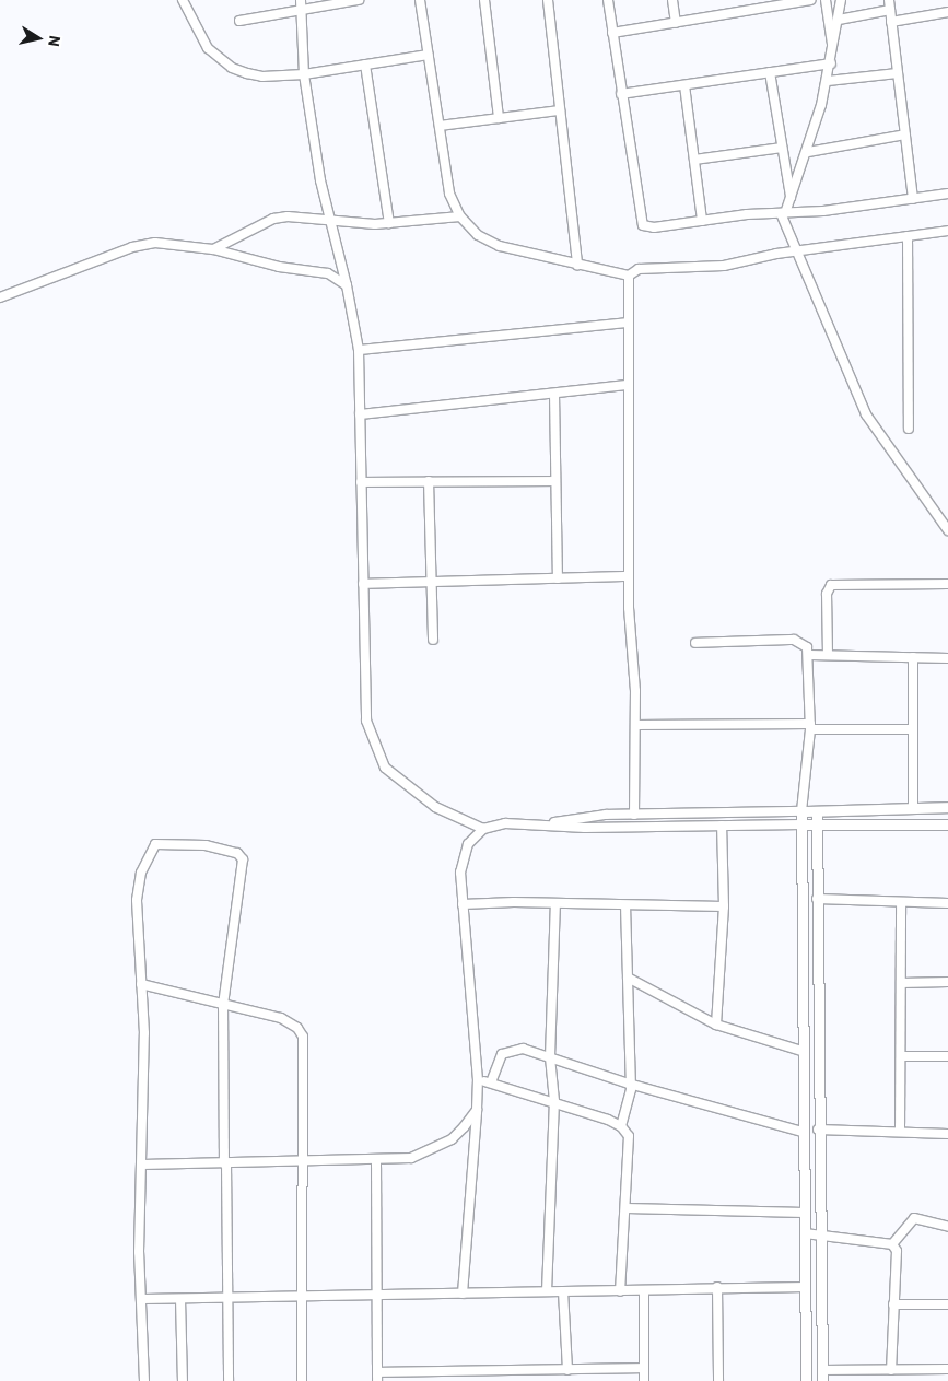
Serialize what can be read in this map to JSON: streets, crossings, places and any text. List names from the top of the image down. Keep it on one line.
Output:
{"north":"right"}
